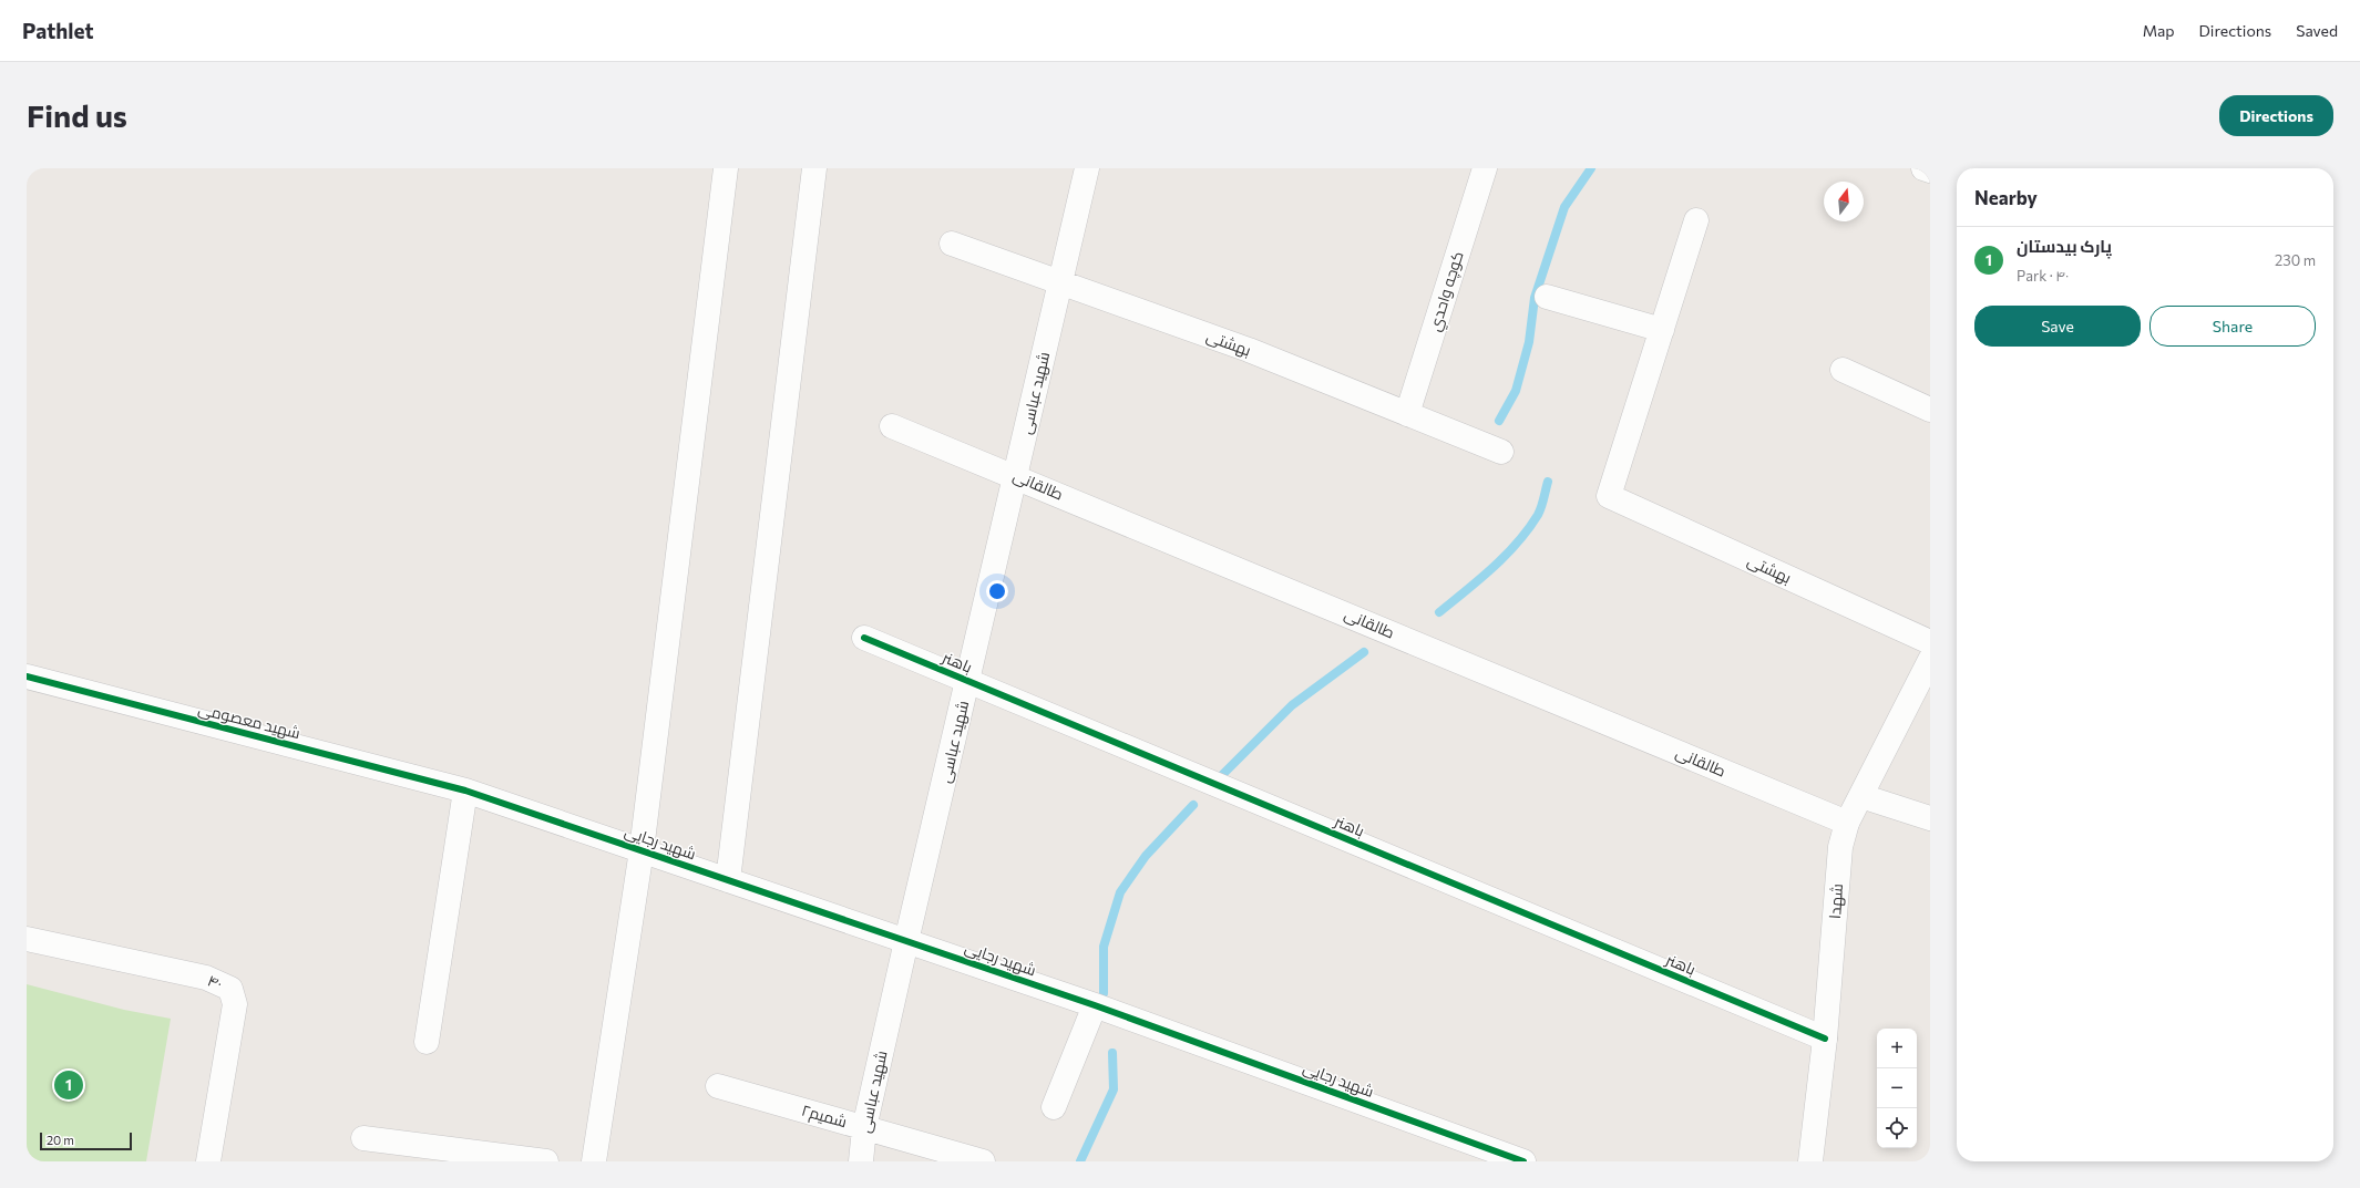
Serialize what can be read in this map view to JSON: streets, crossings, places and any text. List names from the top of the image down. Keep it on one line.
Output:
{"streets":{"street":["كوچه واحدي","بهشتی","شهید عباسی","طالقانی","باهنر","شهید معصومی","شهید رجایی","شهدا","۴۰","شمیم۲"]},"crossings":[["كوچه واحدي","بهشتی"],["بهشتی","شهید عباسی"],["شهید عباسی","طالقانی"],["شهید عباسی","باهنر"],["شهید عباسی","شهید رجایی"],["شهید عباسی","شمیم۲"],["طالقانی","شهدا"],["باهنر","شهدا"],["شهید معصومی","شهید رجایی"]],"scale_bar":"20 m","north":"top","page":{"header":"Pathlet","nav":["Map","Directions","Saved"],"buttons":["Directions",["Save","Share"]],"title":"Find us","heading":"Nearby","list":[{"mark":"1","name":"پارک بیدستان","note":"Park · ۴۰","value":"230 m"}],"map_buttons":["+","−"],"pins":"1","scale":"20 m"}}
